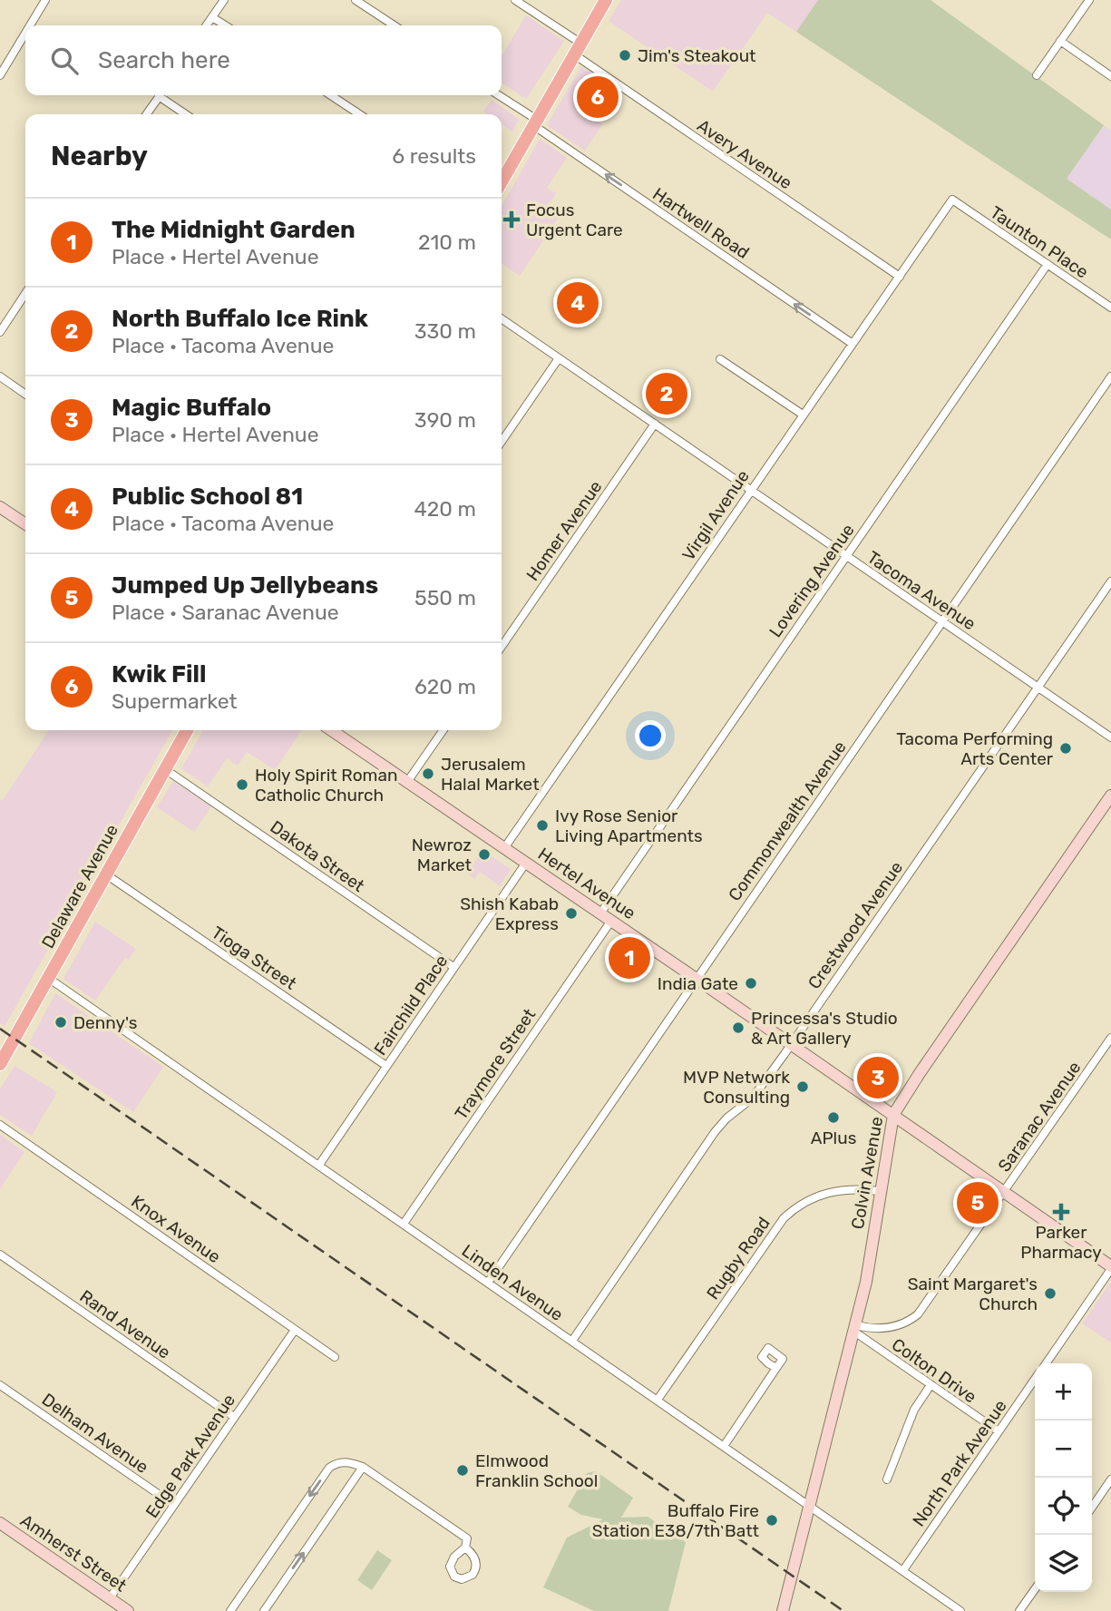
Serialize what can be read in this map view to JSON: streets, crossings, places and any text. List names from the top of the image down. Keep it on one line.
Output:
{"streets":{"main road":["Delaware Avenue"],"street":["Avery Avenue","Hartwell Road","Taunton Place","Virgil Avenue","Homer Avenue","Lovering Avenue","Tacoma Avenue","Commonwealth Avenue","Dakota Street","Hertel Avenue","Crestwood Avenue","Tioga Street","Fairchild Place","Traymore Street","Saranac Avenue","Colvin Avenue","Knox Avenue","Rugby Road","Linden Avenue","Rand Avenue","Colton Drive","Delham Avenue","Edge Park Avenue","North Park Avenue","Amherst Street"]},"crossings":[["Avery Avenue","Virgil Avenue"],["Hartwell Road","Virgil Avenue"],["Taunton Place","Virgil Avenue"],["Taunton Place","Lovering Avenue"],["Virgil Avenue","Tacoma Avenue"],["Virgil Avenue","Hertel Avenue"],["Homer Avenue","Tacoma Avenue"],["Lovering Avenue","Tacoma Avenue"],["Lovering Avenue","Hertel Avenue"],["Tacoma Avenue","Commonwealth Avenue"],["Tacoma Avenue","Crestwood Avenue"],["Commonwealth Avenue","Hertel Avenue"],["Commonwealth Avenue","Linden Avenue"],["Dakota Street","Delaware Avenue"],["Dakota Street","Fairchild Place"],["Hertel Avenue","Crestwood Avenue"],["Hertel Avenue","Fairchild Place"],["Hertel Avenue","Traymore Street"],["Hertel Avenue","Saranac Avenue"],["Hertel Avenue","Colvin Avenue"],["Delaware Avenue","Tioga Street"],["Delaware Avenue","Linden Avenue"],["Crestwood Avenue","Linden Avenue"],["Tioga Street","Fairchild Place"],["Fairchild Place","Linden Avenue"],["Traymore Street","Linden Avenue"],["Saranac Avenue","Colvin Avenue"],["Saranac Avenue","Colton Drive"],["Colvin Avenue","Rugby Road"],["Colvin Avenue","Linden Avenue"],["Colvin Avenue","Colton Drive"],["Knox Avenue","Edge Park Avenue"],["Rugby Road","Linden Avenue"],["Linden Avenue","North Park Avenue"],["Rand Avenue","Edge Park Avenue"],["Colton Drive","North Park Avenue"],["Delham Avenue","Edge Park Avenue"],["Edge Park Avenue","Amherst Street"]],"one_way":["Hartwell Road"],"places":{"other":["Jim's Steakout","Tacoma Performing Arts Center","Jerusalem Halal Market","Holy Spirit Roman Catholic Church","Ivy Rose Senior Living Apartments","Newroz Market","Shish Kabab Express","India Gate","Denny's","Princessa's Studio & Art Gallery","MVP Network Consulting","APlus","Saint Margaret's Church","Elmwood Franklin School","Buffalo Fire Station E38/7th Batt"],"health":["Focus Urgent Care","Parker Pharmacy"]},"page":{"search":"Search here","pins":["6","4","2","1","3","5"],"heading":["Nearby","6 results"],"list":[{"mark":"1","name":"The Midnight Garden","note":"Place · Hertel Avenue","value":"210 m"},{"mark":"2","name":"North Buffalo Ice Rink","note":"Place · Tacoma Avenue","value":"330 m"},{"mark":"3","name":"Magic Buffalo","note":"Place · Hertel Avenue","value":"390 m"},{"mark":"4","name":"Public School 81","note":"Place · Tacoma Avenue","value":"420 m"},{"mark":"5","name":"Jumped Up Jellybeans","note":"Place · Saranac Avenue","value":"550 m"},{"mark":"6","name":"Kwik Fill","note":"Supermarket","value":"620 m"}],"map_buttons":["+","−"]}}
